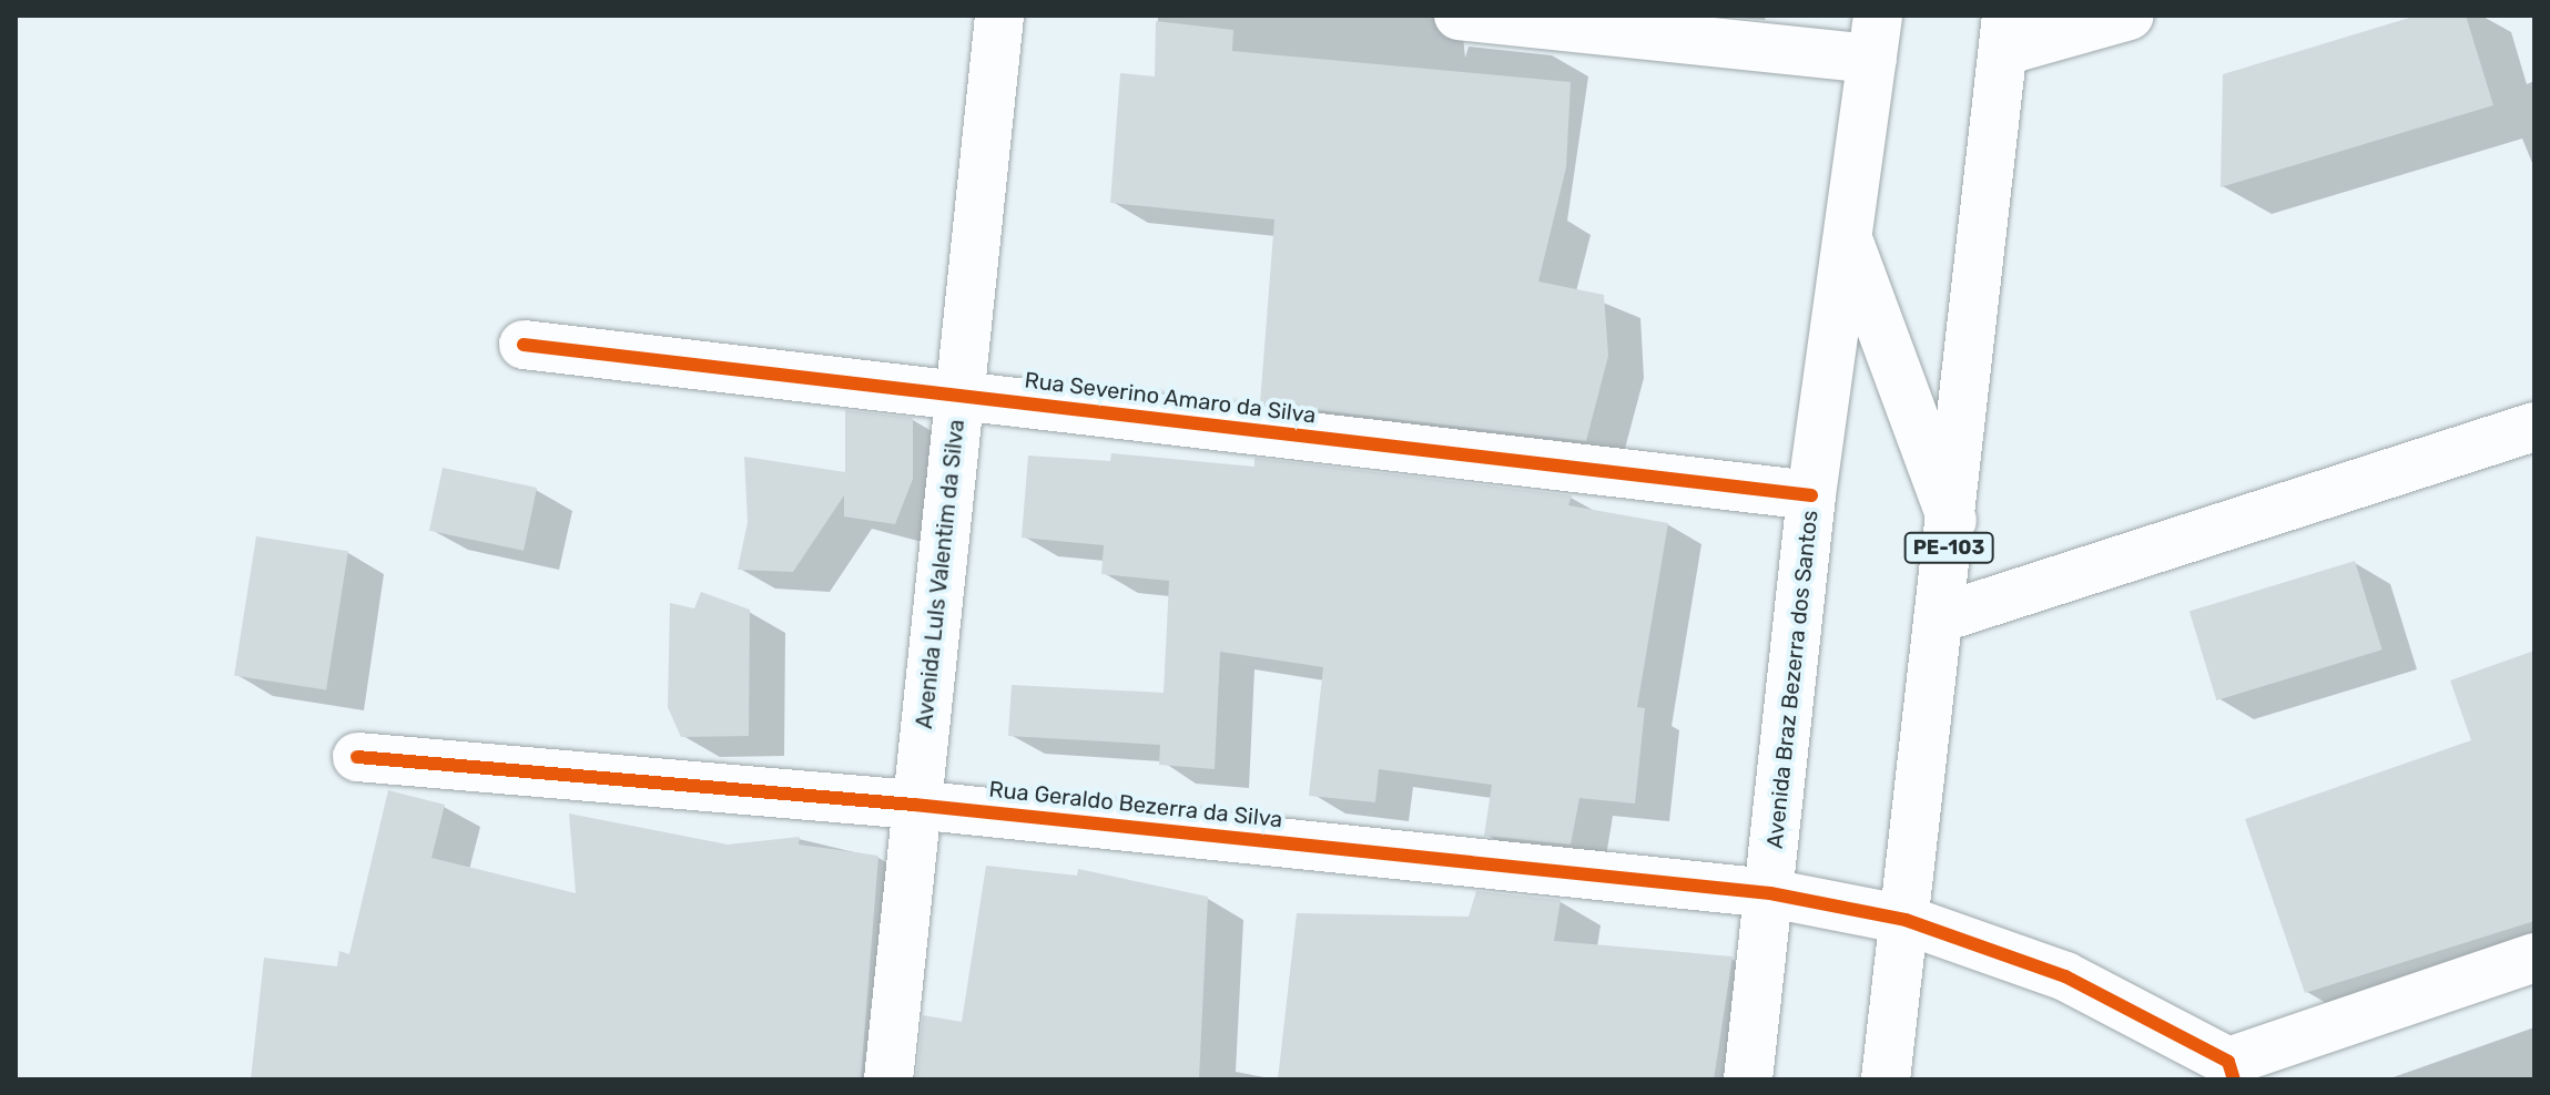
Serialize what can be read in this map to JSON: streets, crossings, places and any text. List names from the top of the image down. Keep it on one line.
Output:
{"streets":{"street":["Rua Severino Amaro da Silva","PE-103","Avenida LuIs Valentim da Silva","Avenida Braz Bezerra dos Santos","Rua Geraldo Bezerra da Silva"]},"crossings":[["Rua Severino Amaro da Silva","Avenida LuIs Valentim da Silva"],["Rua Severino Amaro da Silva","Avenida Braz Bezerra dos Santos"],["PE-103","Rua Geraldo Bezerra da Silva"],["Avenida LuIs Valentim da Silva","Rua Geraldo Bezerra da Silva"],["Avenida Braz Bezerra dos Santos","Rua Geraldo Bezerra da Silva"]]}
